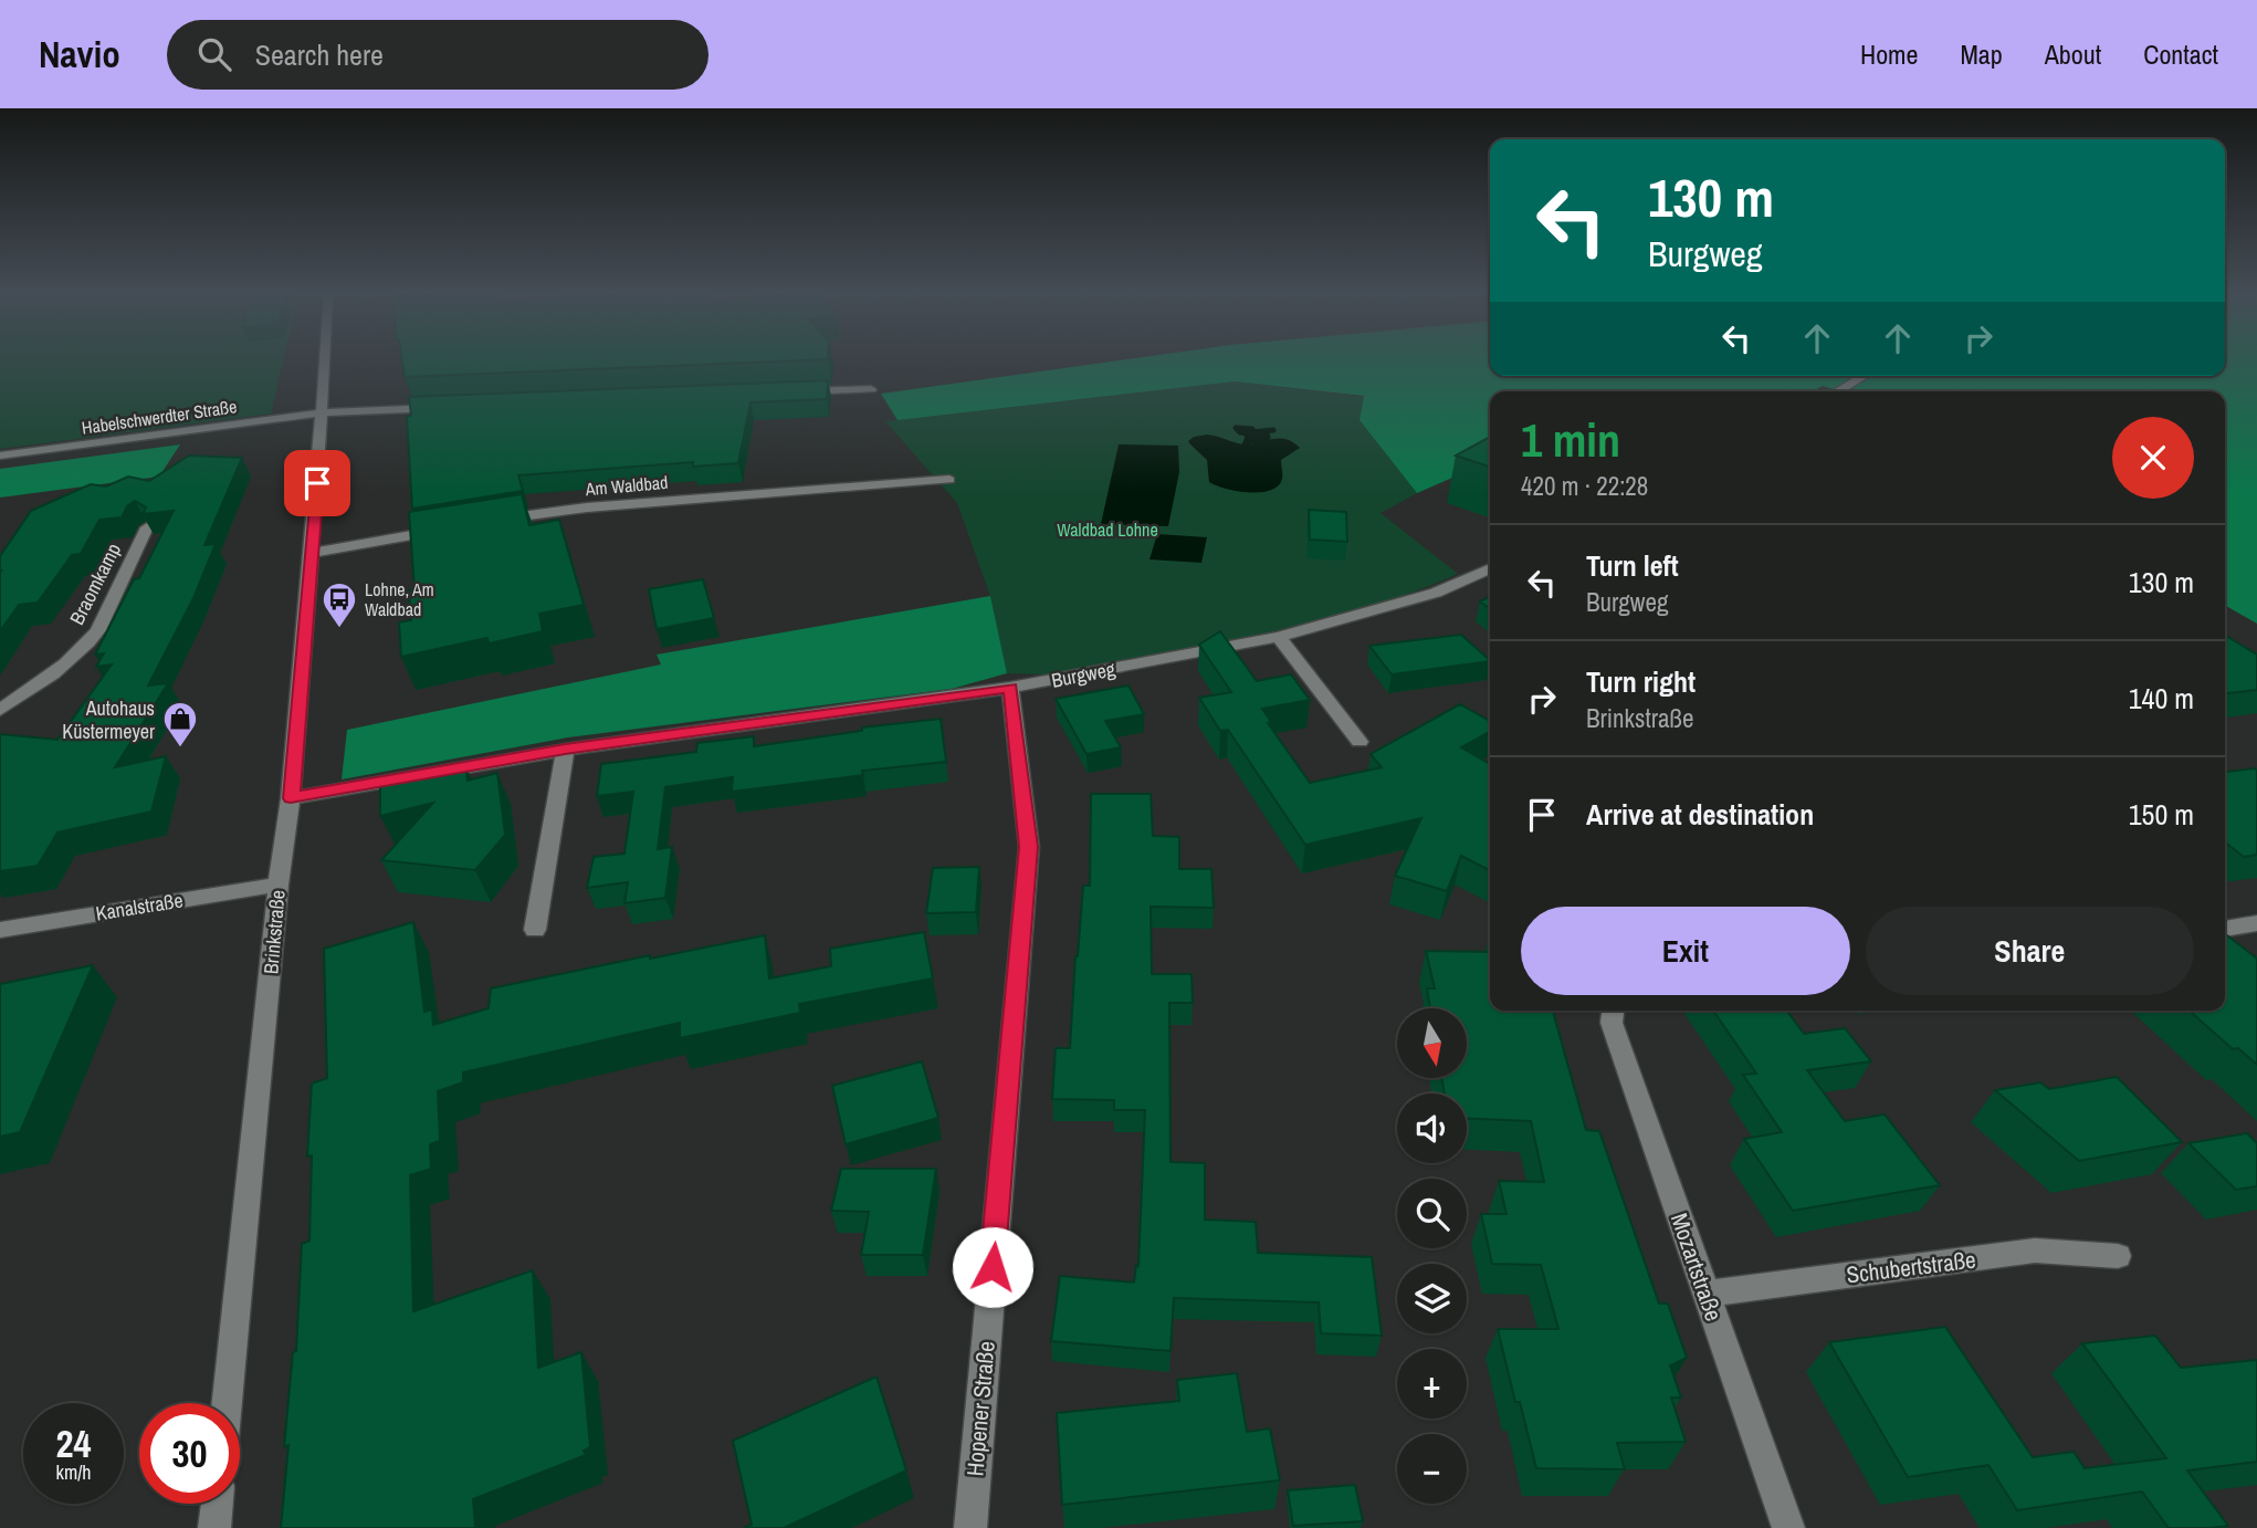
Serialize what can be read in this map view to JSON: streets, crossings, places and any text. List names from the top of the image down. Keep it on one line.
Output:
{"streets":{"street":["Habelschwerdter Straße","Am Waldbad","Braomkamp","Burgweg","Kanalstraße","Brinkstraße","Mozartstraße","Schubertstraße","Hopener Straße"]},"crossings":[["Habelschwerdter Straße","Brinkstraße"],["Burgweg","Brinkstraße"],["Burgweg","Hopener Straße"],["Kanalstraße","Brinkstraße"],["Mozartstraße","Schubertstraße"]],"parks":["Waldbad Lohne"],"places":{"bus stop":["Lohne, Am Waldbad"],"shop":["Autohaus Küstermeyer"]},"north":"bottom","page":{"header":"Navio","search":"Search here","nav":["Home","Map","About","Contact"],"turn":["130 m","Burgweg"],"heading":["1 min","420 m · 22:28"],"list":[{"name":"Turn left","note":"Burgweg","value":"130 m"},{"name":"Turn right","note":"Brinkstraße","value":"140 m"},{"name":"Arrive at destination","value":"150 m"}],"buttons":["Exit","Share"],"map_buttons":["+","−"],"speed":"24 km/h","limit":"30"}}
